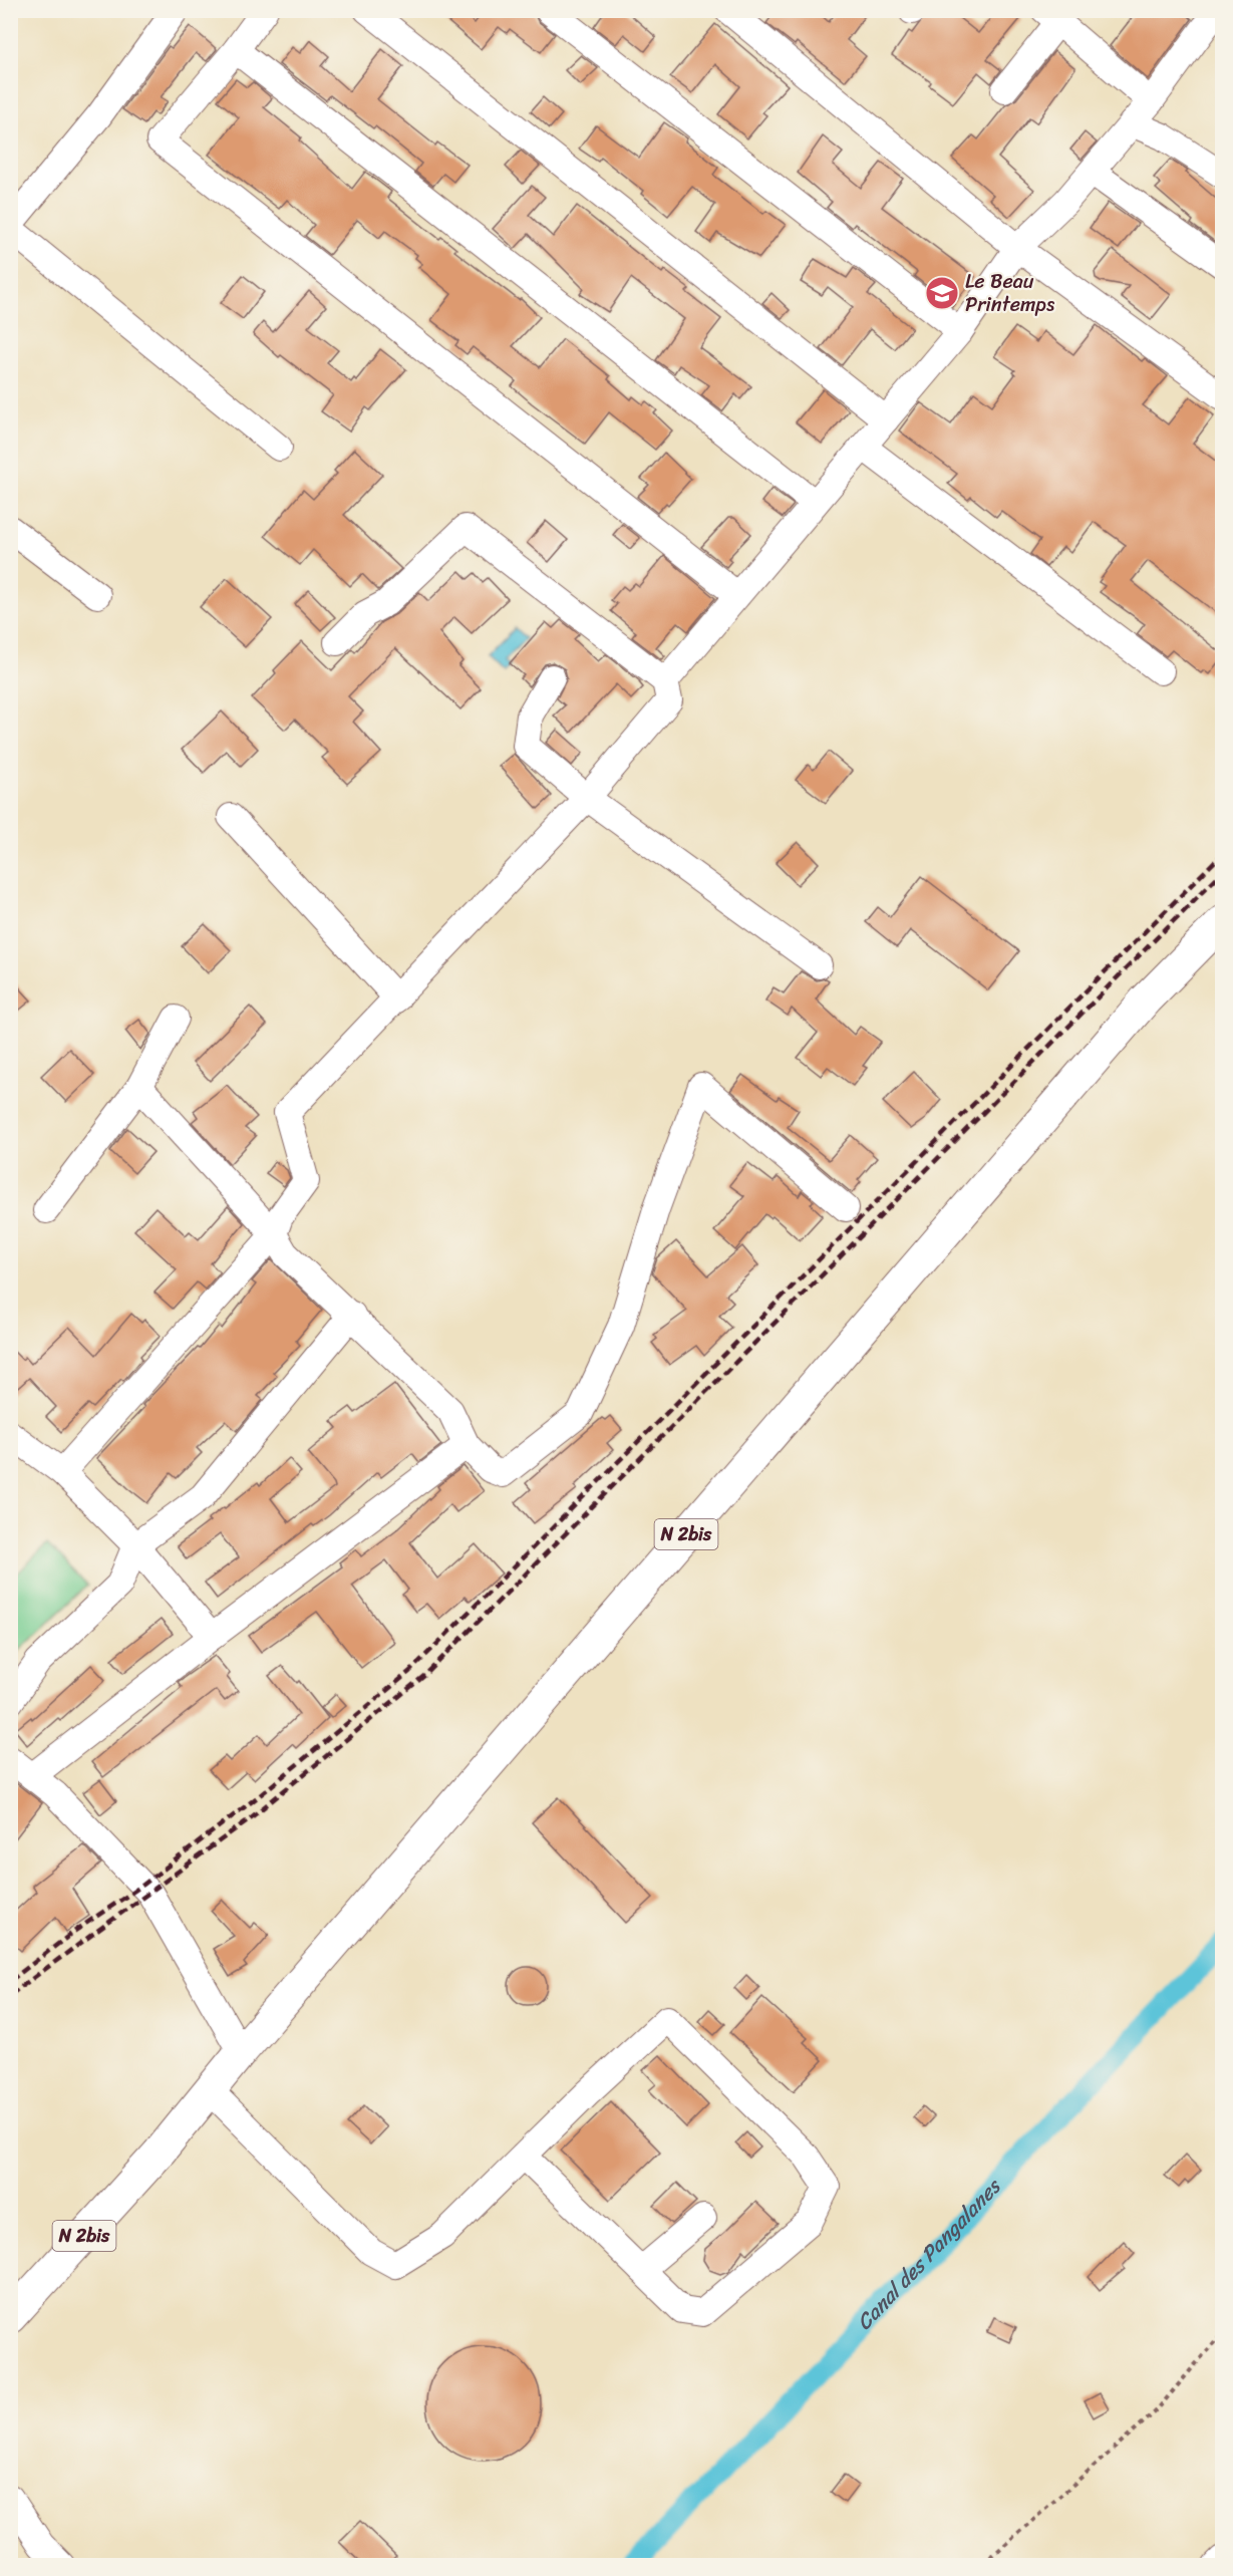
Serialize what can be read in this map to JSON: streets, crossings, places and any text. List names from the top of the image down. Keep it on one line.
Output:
{"streets":{"main road":["N 2bis"]},"water":["Canal des Pangalanes"],"places":{"school or university":["Le Beau Printemps"]}}
